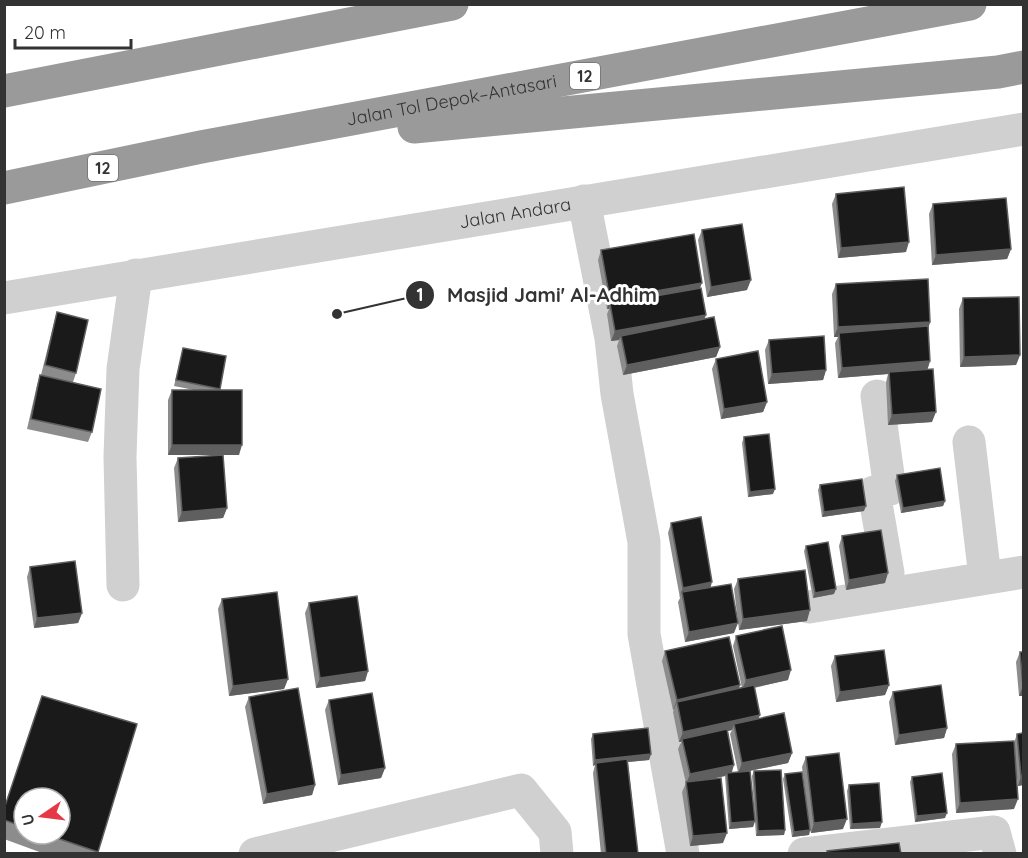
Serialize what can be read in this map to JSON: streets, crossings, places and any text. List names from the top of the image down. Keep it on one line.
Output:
{"streets":{"highway":["12","Jalan Tol Depok–Antasari"],"street":["Jalan Andara"]},"places":["Masjid Jami' Al-Adhim"],"scale_bar":"20 m","north":"left"}
